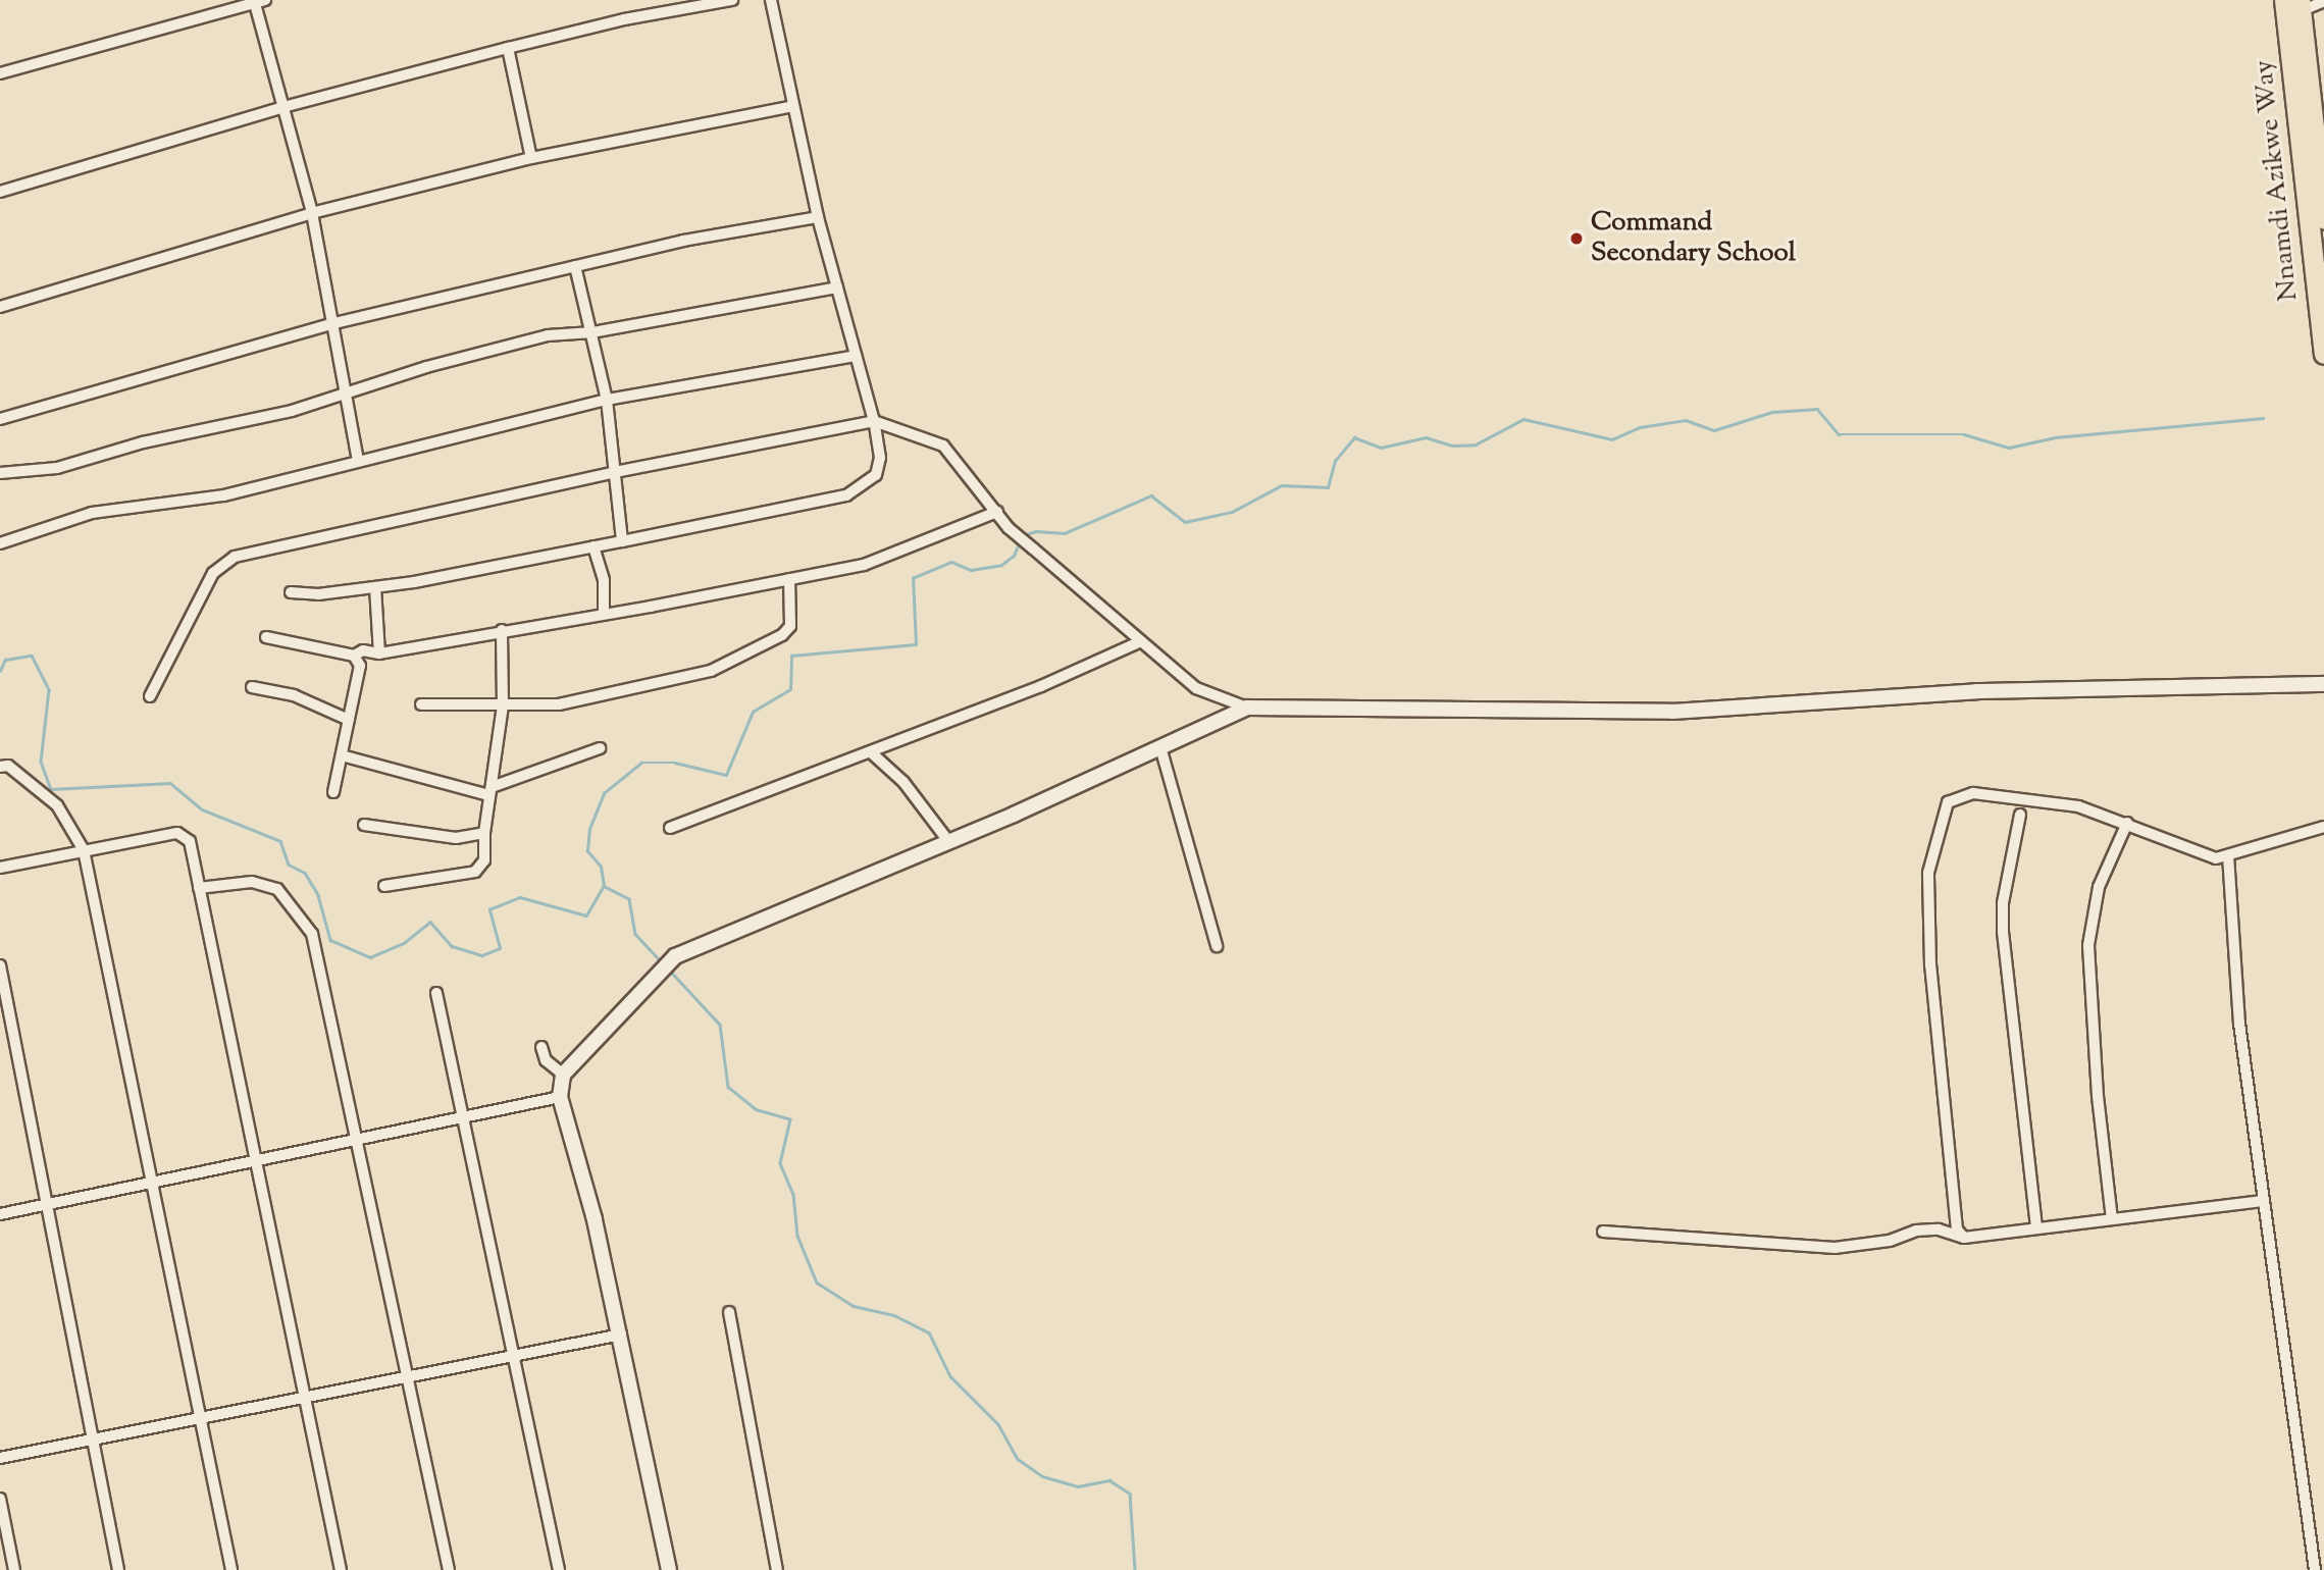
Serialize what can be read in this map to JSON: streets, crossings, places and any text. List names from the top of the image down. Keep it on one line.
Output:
{"streets":{"highway":["Nnamdi Azikwe Way"]},"places":["Command Secondary School"]}
